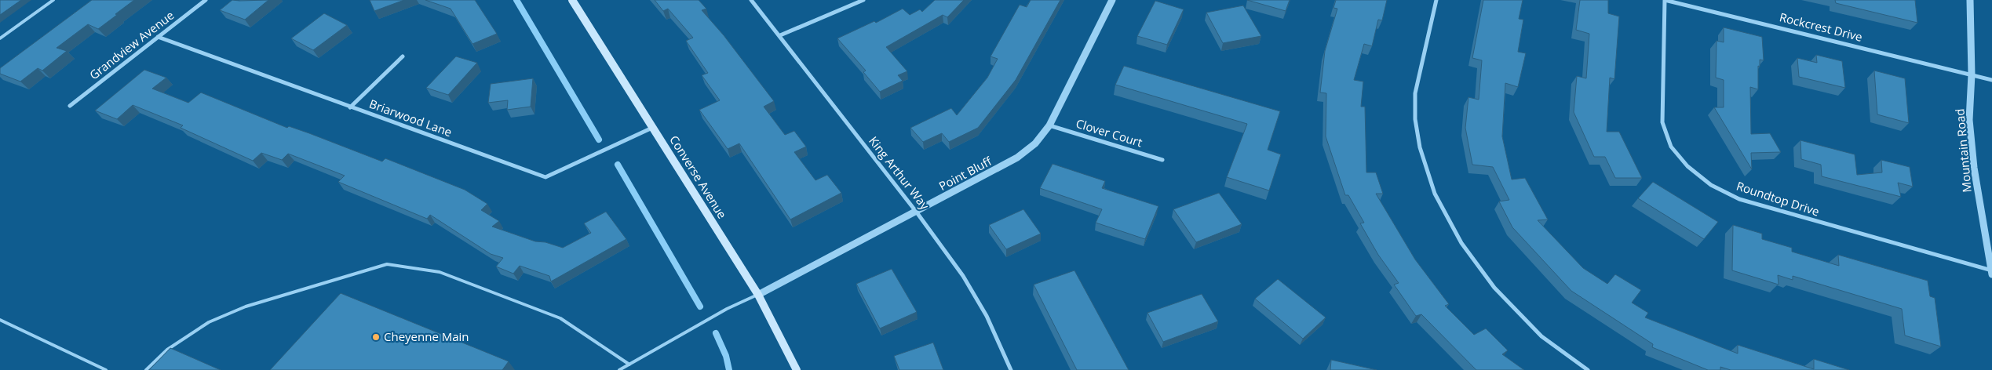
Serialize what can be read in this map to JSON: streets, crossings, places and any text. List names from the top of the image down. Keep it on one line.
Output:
{"streets":{"main road":["Converse Avenue"],"street":["Rockcrest Drive","Grandview Avenue","Briarwood Lane","Clover Court","Mountain Road","King Arthur Way","Point Bluff","Roundtop Drive"]},"crossings":[["Rockcrest Drive","Mountain Road"],["Rockcrest Drive","Roundtop Drive"],["Grandview Avenue","Briarwood Lane"],["Briarwood Lane","Converse Avenue"],["Clover Court","Point Bluff"],["Mountain Road","Roundtop Drive"],["King Arthur Way","Point Bluff"],["Point Bluff","Converse Avenue"]],"places":["Cheyenne Main"]}
